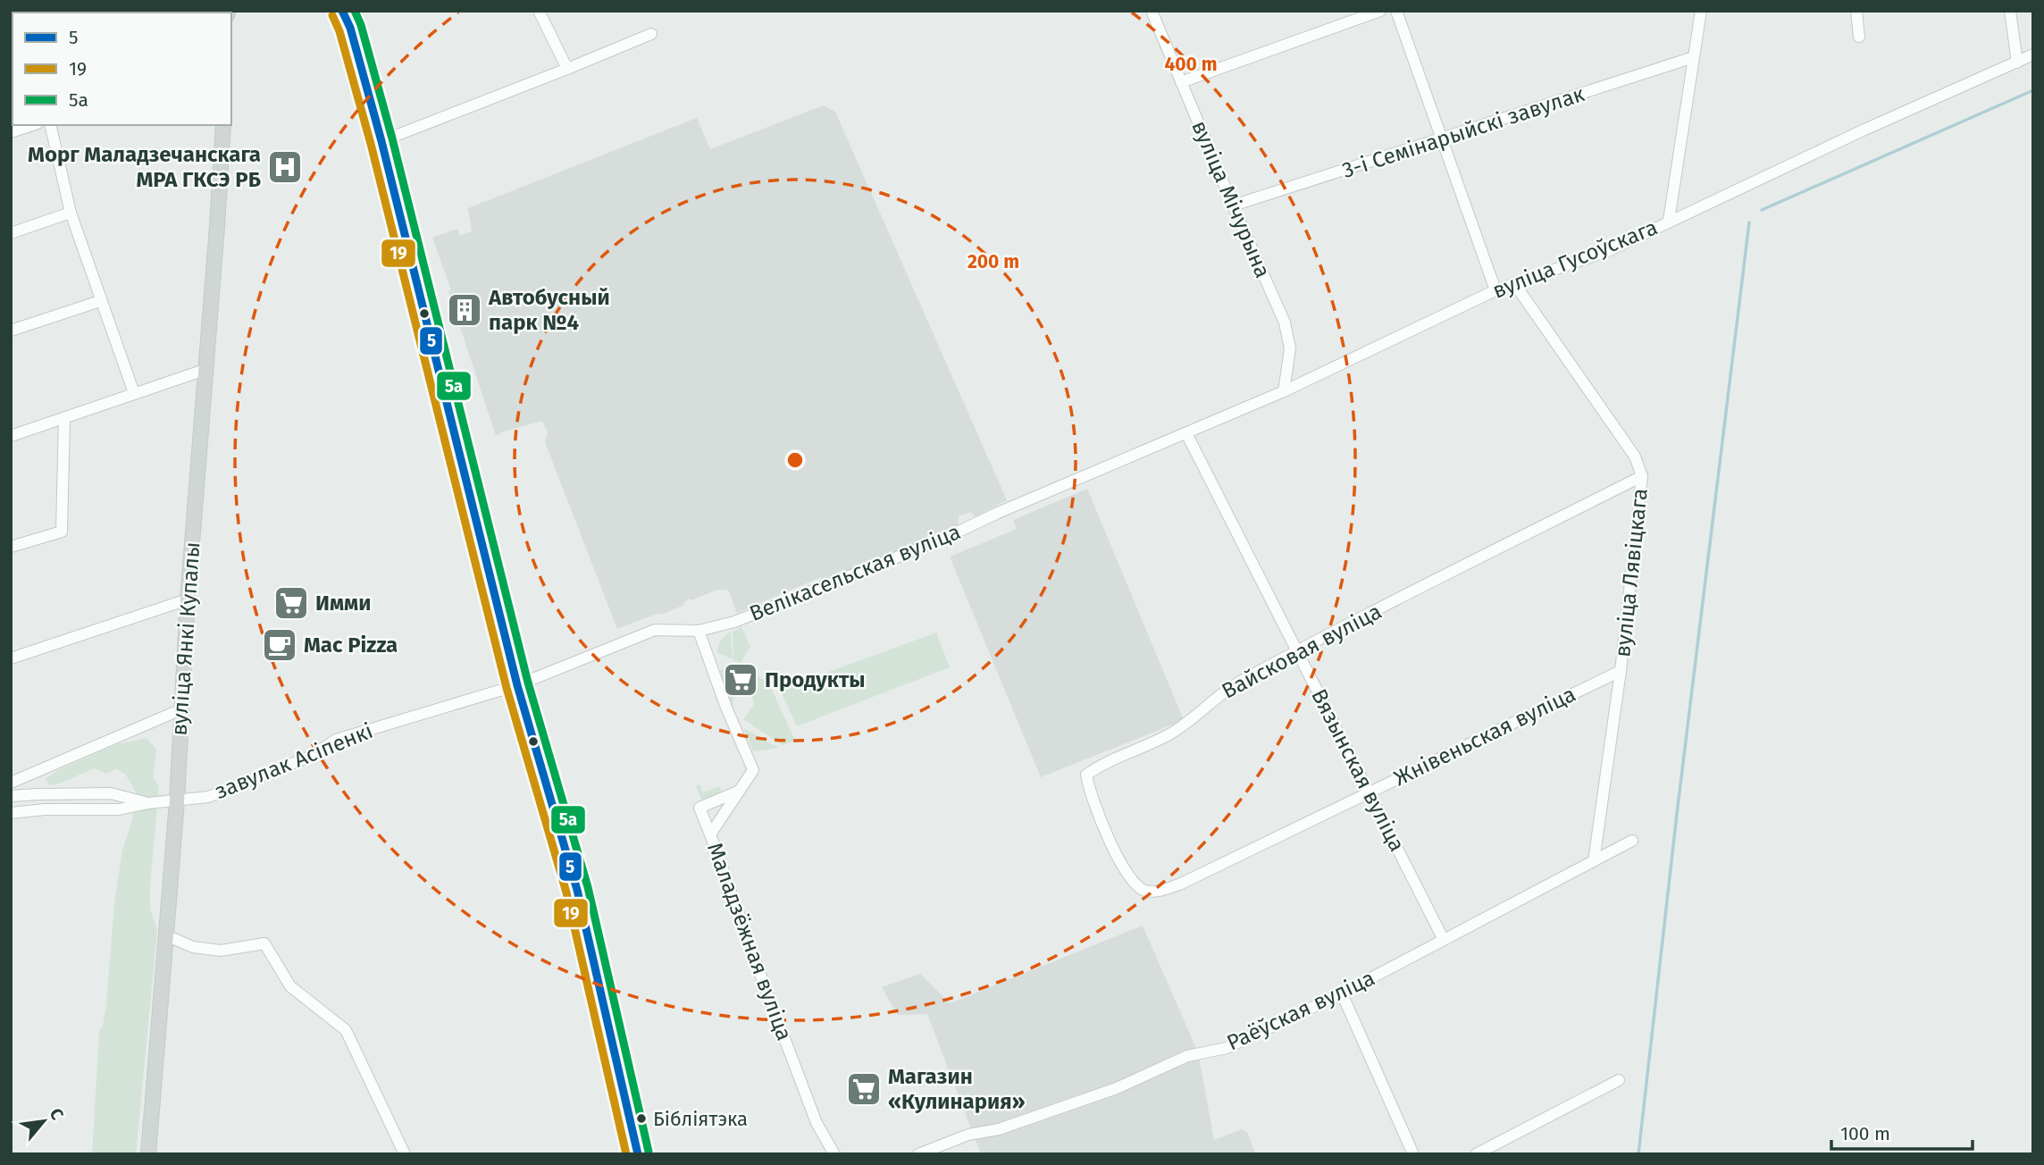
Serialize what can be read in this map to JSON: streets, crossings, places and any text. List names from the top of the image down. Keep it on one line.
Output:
{"streets":{"main road":["вуліца Янкі Купалы"],"street":["3-і Семінарыйскі завулак","вуліца Мічурына","вуліца Гусоўскага","Велікасельская вуліца","вуліца Лявіцкага","Вайсковая вуліца","Жнівеньская вуліца","завулак Асіпенкі","Вязынская вуліца","Маладзёжная вуліца","Раёўская вуліца"]},"crossings":[["3-і Семінарыйскі завулак","вуліца Мічурына"],["вуліца Мічурына","вуліца Гусоўскага"],["вуліца Гусоўскага","Велікасельская вуліца"],["вуліца Гусоўскага","вуліца Лявіцкага"],["вуліца Гусоўскага","Вязынская вуліца"],["Велікасельская вуліца","завулак Асіпенкі"],["Велікасельская вуліца","Вязынская вуліца"],["Велікасельская вуліца","Маладзёжная вуліца"],["вуліца Лявіцкага","Вайсковая вуліца"],["вуліца Лявіцкага","Жнівеньская вуліца"],["вуліца Лявіцкага","Раёўская вуліца"],["вуліца Янкі Купалы","завулак Асіпенкі"],["Вайсковая вуліца","Жнівеньская вуліца"],["Вайсковая вуліца","Вязынская вуліца"],["Жнівеньская вуліца","Вязынская вуліца"],["Вязынская вуліца","Раёўская вуліца"]],"places":{"hospital":["Морг Маладзечанскага МРА ГКСЭ РБ"],"building":["Автобусный парк №4"],"supermarket":["Имми","Продукты","Магазин «Кулинария»"],"cafe":["Mac Pizza"],"other":["Бібліятэка"]},"lines":["transit line 5","transit line 5а","transit line 19"],"legend":["5","19","5а"],"scale_bar":"100 m","north":"top right","rings":["400 m","200 m"]}
